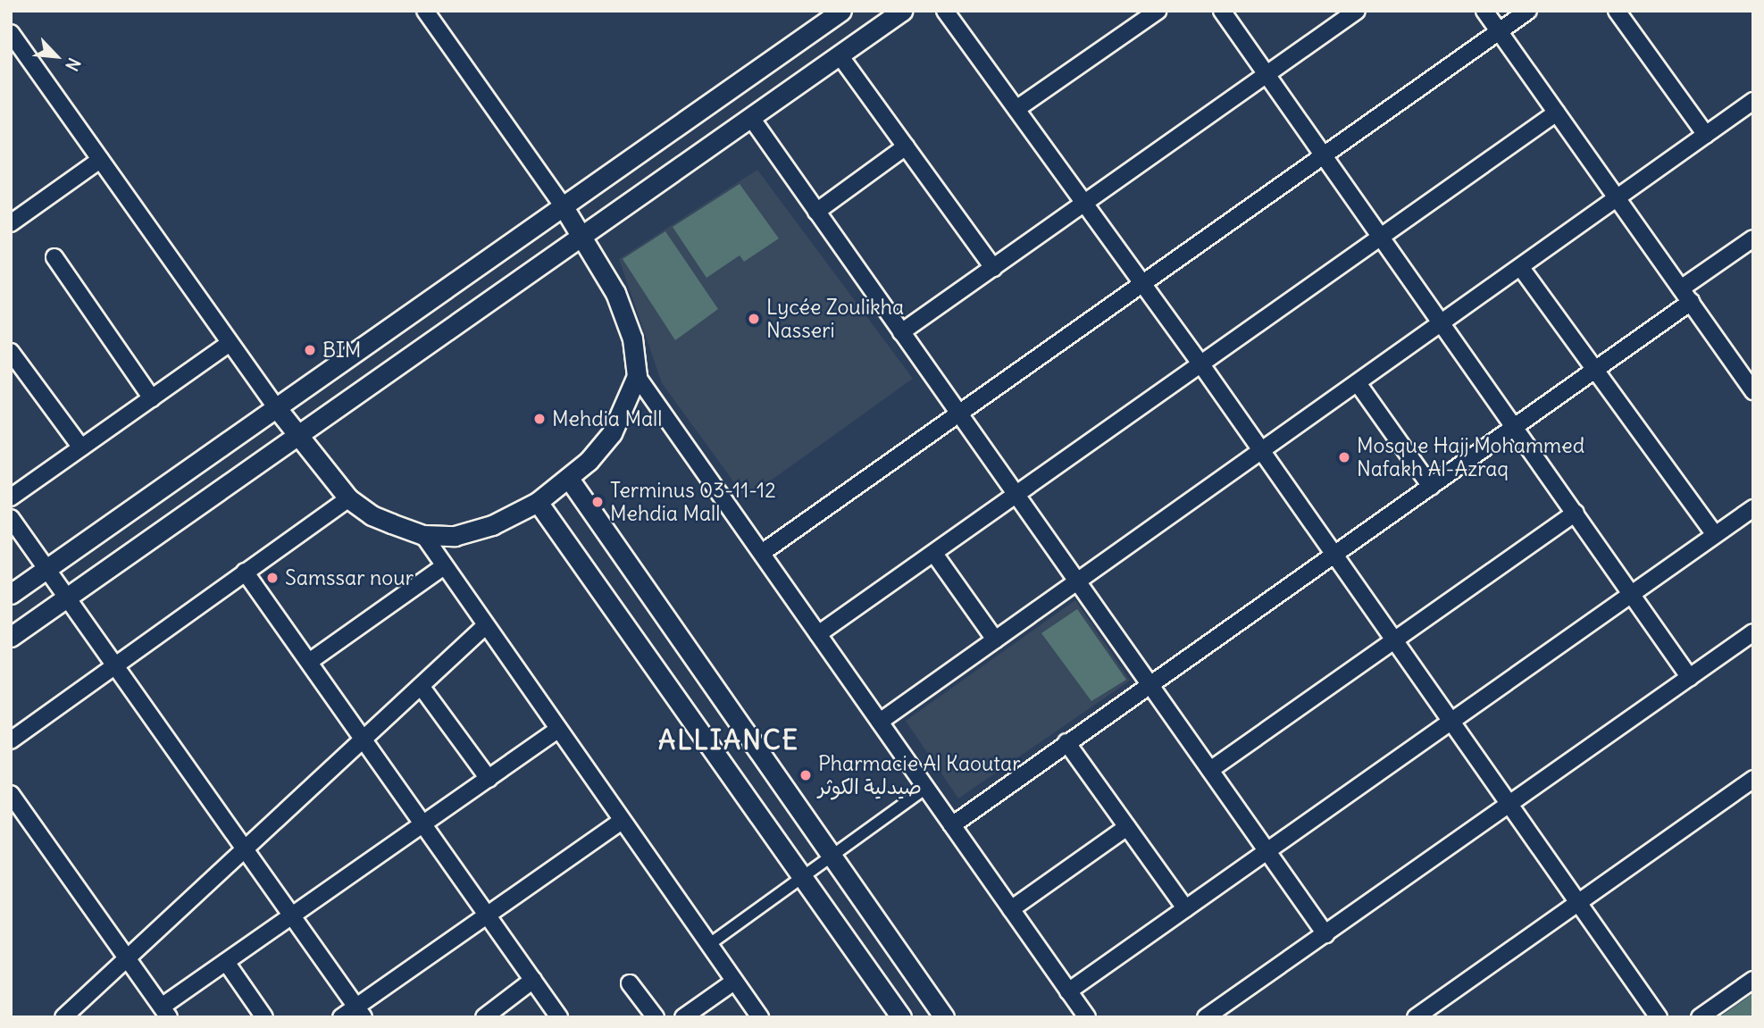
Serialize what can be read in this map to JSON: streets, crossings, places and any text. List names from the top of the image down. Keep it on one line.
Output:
{"districts":["ALLIANCE"],"places":["Lycée Zoulikha Nasseri","BIM","Mehdia Mall","Mosque Hajj Mohammed Nafakh Al-Azraq","Terminus 03-11-12 Mehdia Mall","Samssar nour","Pharmacie Al Kaoutar صيدلية الكوثر"],"north":"bottom right"}
